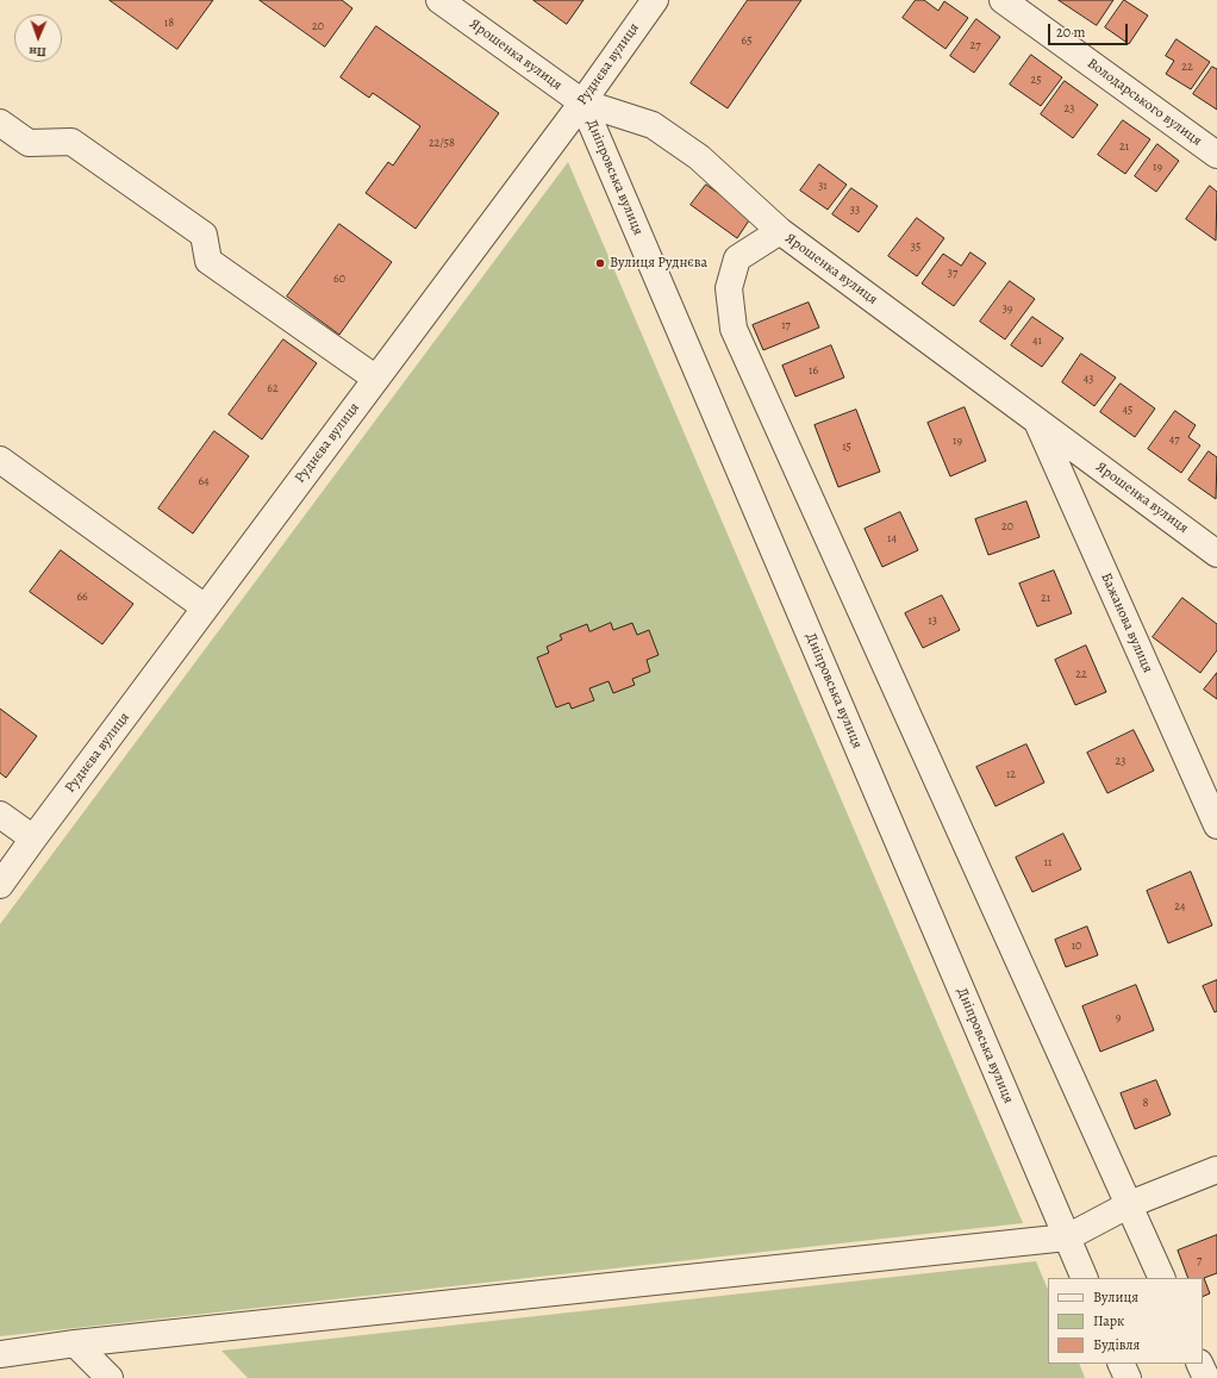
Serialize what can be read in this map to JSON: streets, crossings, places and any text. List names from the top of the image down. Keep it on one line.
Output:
{"streets":{"street":["Ярошенка вулиця","Руднєва вулиця","Володарського вулиця","Дніпровська вулиця","Бажанова вулиця"]},"crossings":[["Ярошенка вулиця","Руднєва вулиця"],["Ярошенка вулиця","Дніпровська вулиця"],["Ярошенка вулиця","Бажанова вулиця"],["Руднєва вулиця","Дніпровська вулиця"]],"places":["Вулиця Руднєва"],"house_numbers":["18","20","65","27","22","25","23","22/58","21","19","31","33","35","37","60","39","17","41","16","43","62","45","47","19","15","64","20","14","66","21","13","22","23","12","11","24","10","9","8","7"],"legend":["Вулиця","Парк","Будівля"],"scale_bar":"20 m","north":"bottom"}
